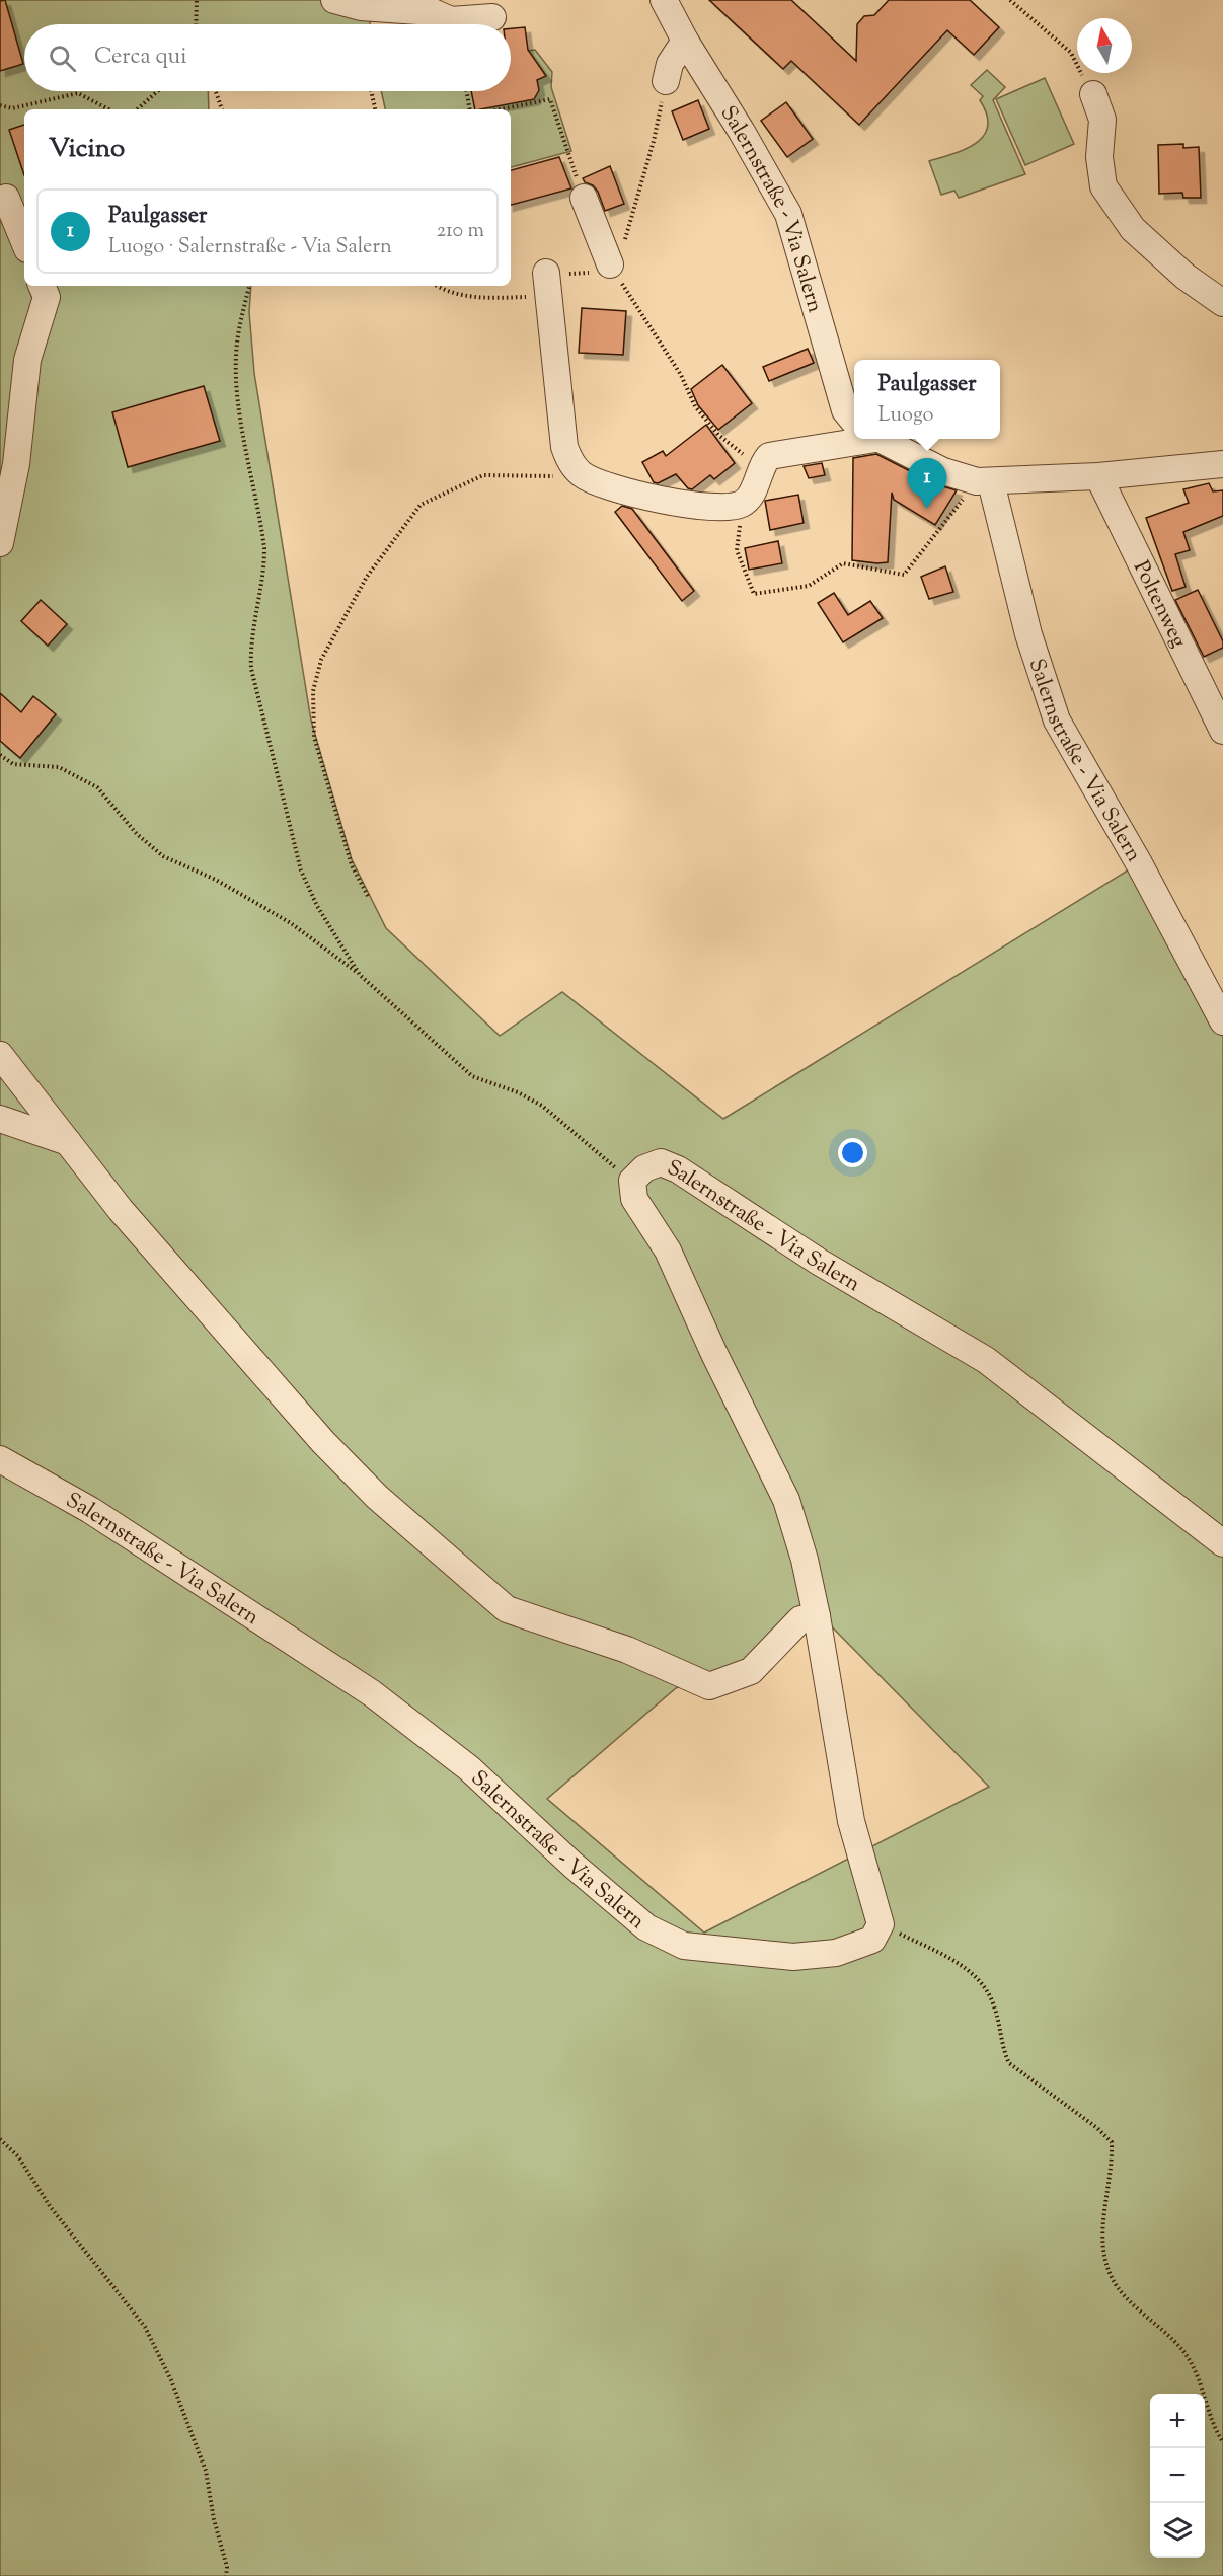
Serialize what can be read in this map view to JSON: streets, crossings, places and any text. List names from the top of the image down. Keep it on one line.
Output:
{"streets":{"street":["Salernstraße - Via Salern","Poltenweg"]},"north":"top","page":{"search":"Cerca qui","heading":"Vicino","list":[{"mark":"1","name":"Paulgasser","note":"Luogo · Salernstraße - Via Salern","value":"210 m"}],"popup":["Paulgasser","Luogo"],"pins":"1","map_buttons":["+","−"]}}
